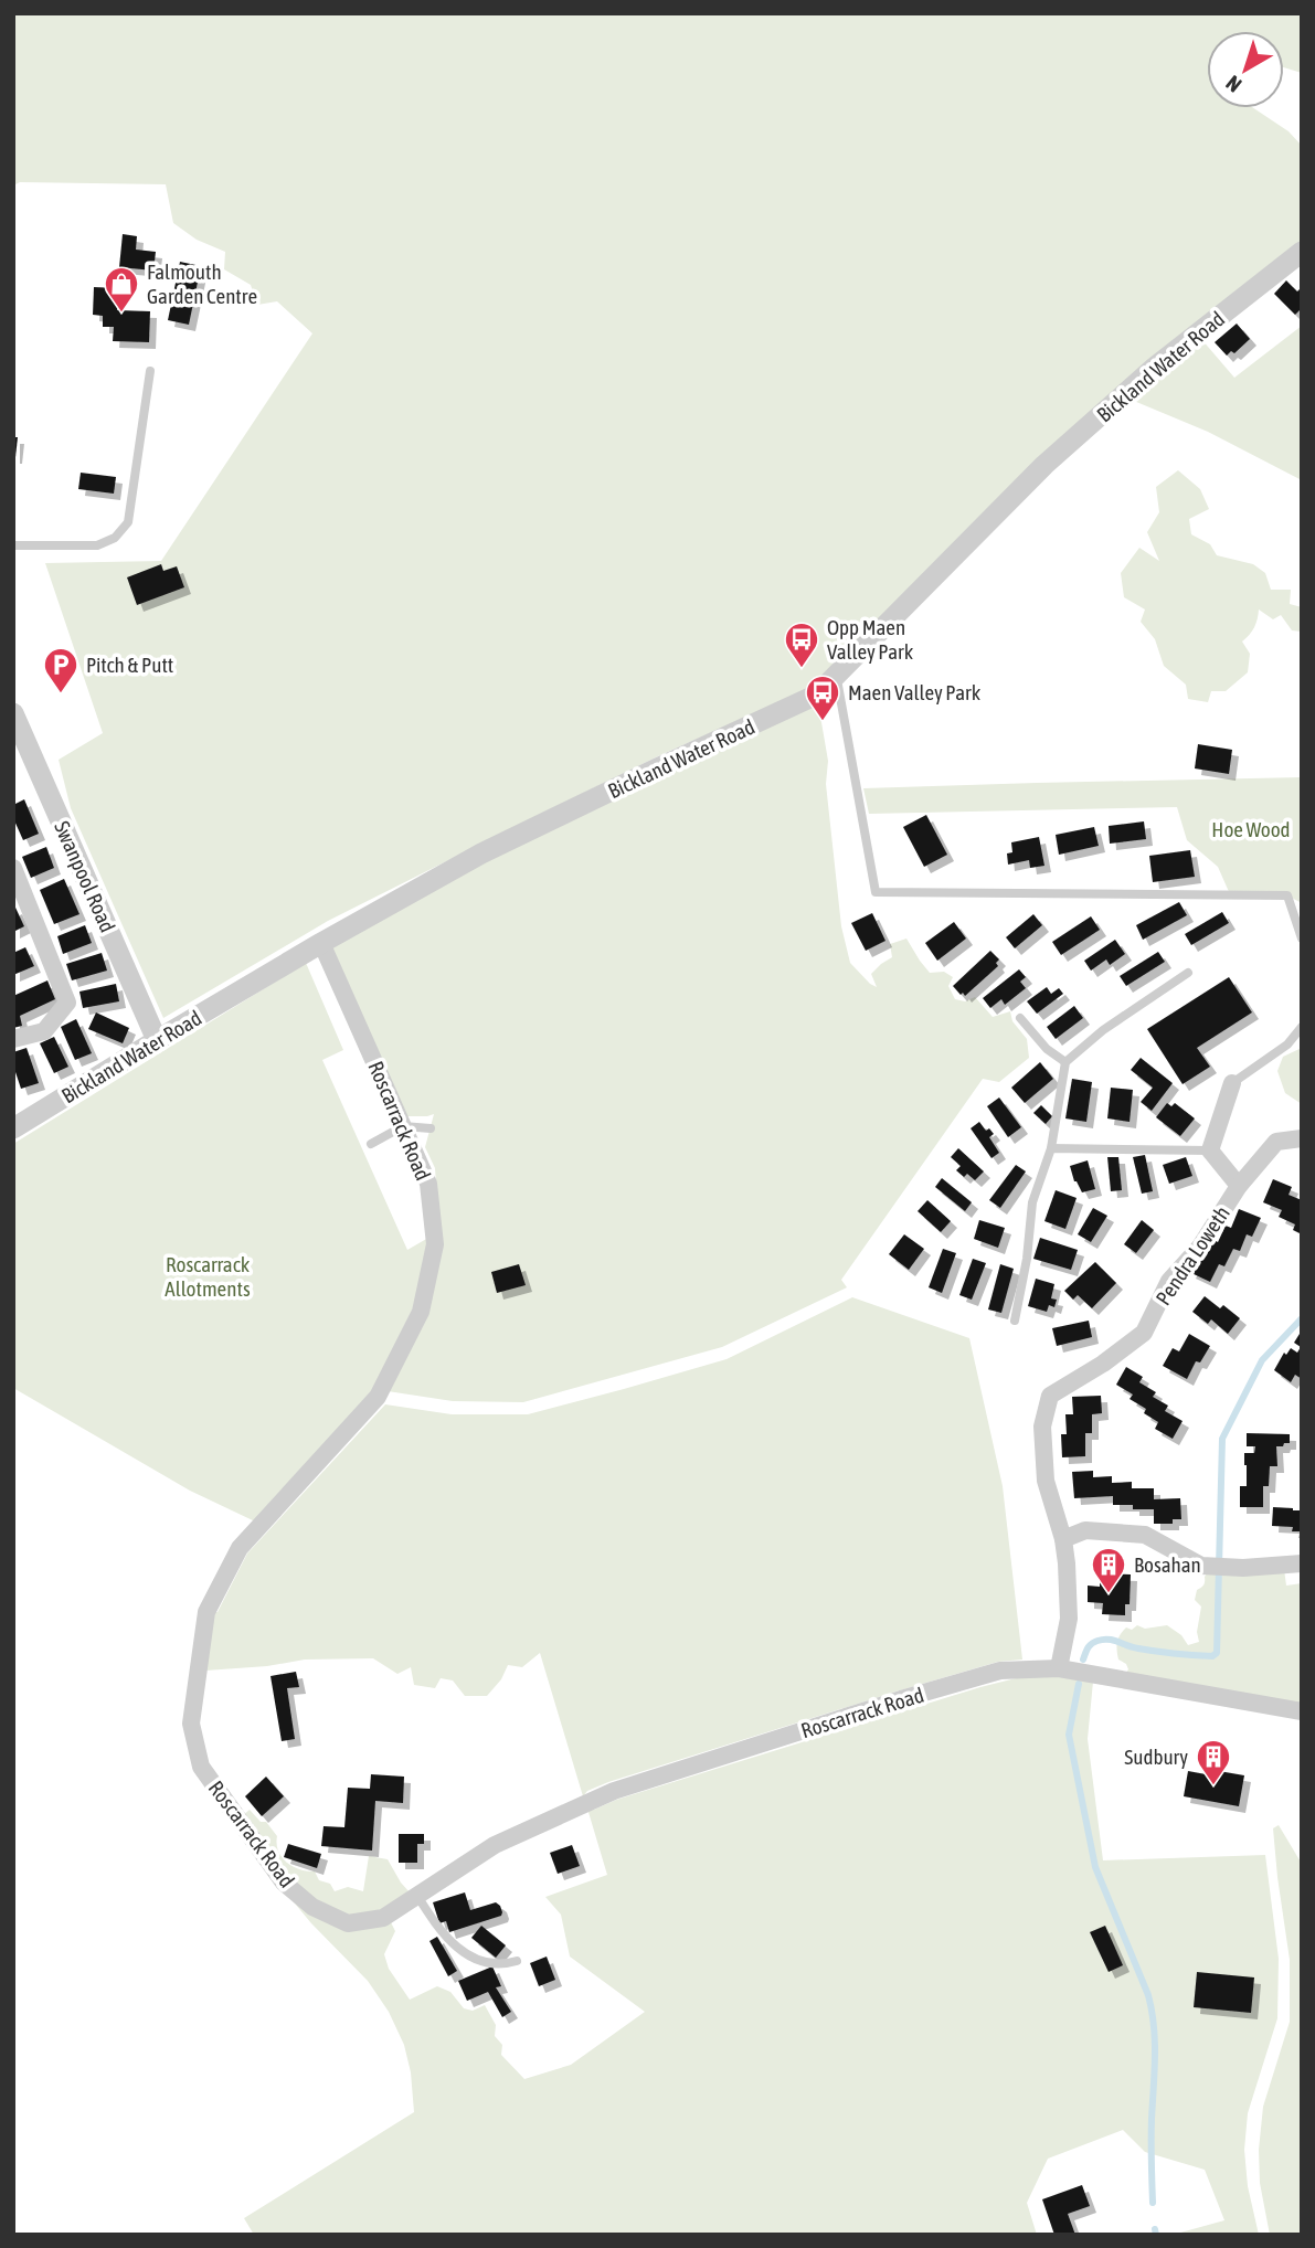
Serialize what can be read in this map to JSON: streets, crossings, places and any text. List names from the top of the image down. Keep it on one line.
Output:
{"streets":{"street":["Bickland Water Road","Swanpool Road","Roscarrack Road","Pendra Loweth"]},"crossings":[["Bickland Water Road","Swanpool Road"],["Bickland Water Road","Roscarrack Road"],["Roscarrack Road","Pendra Loweth"]],"parks":["Hoe Wood","Roscarrack Allotments"],"places":{"shop":["Falmouth Garden Centre"],"bus stop":["Opp Maen Valley Park","Maen Valley Park"],"parking":["Pitch & Putt"],"building":["Bosahan","Sudbury"]},"north":"bottom left"}
